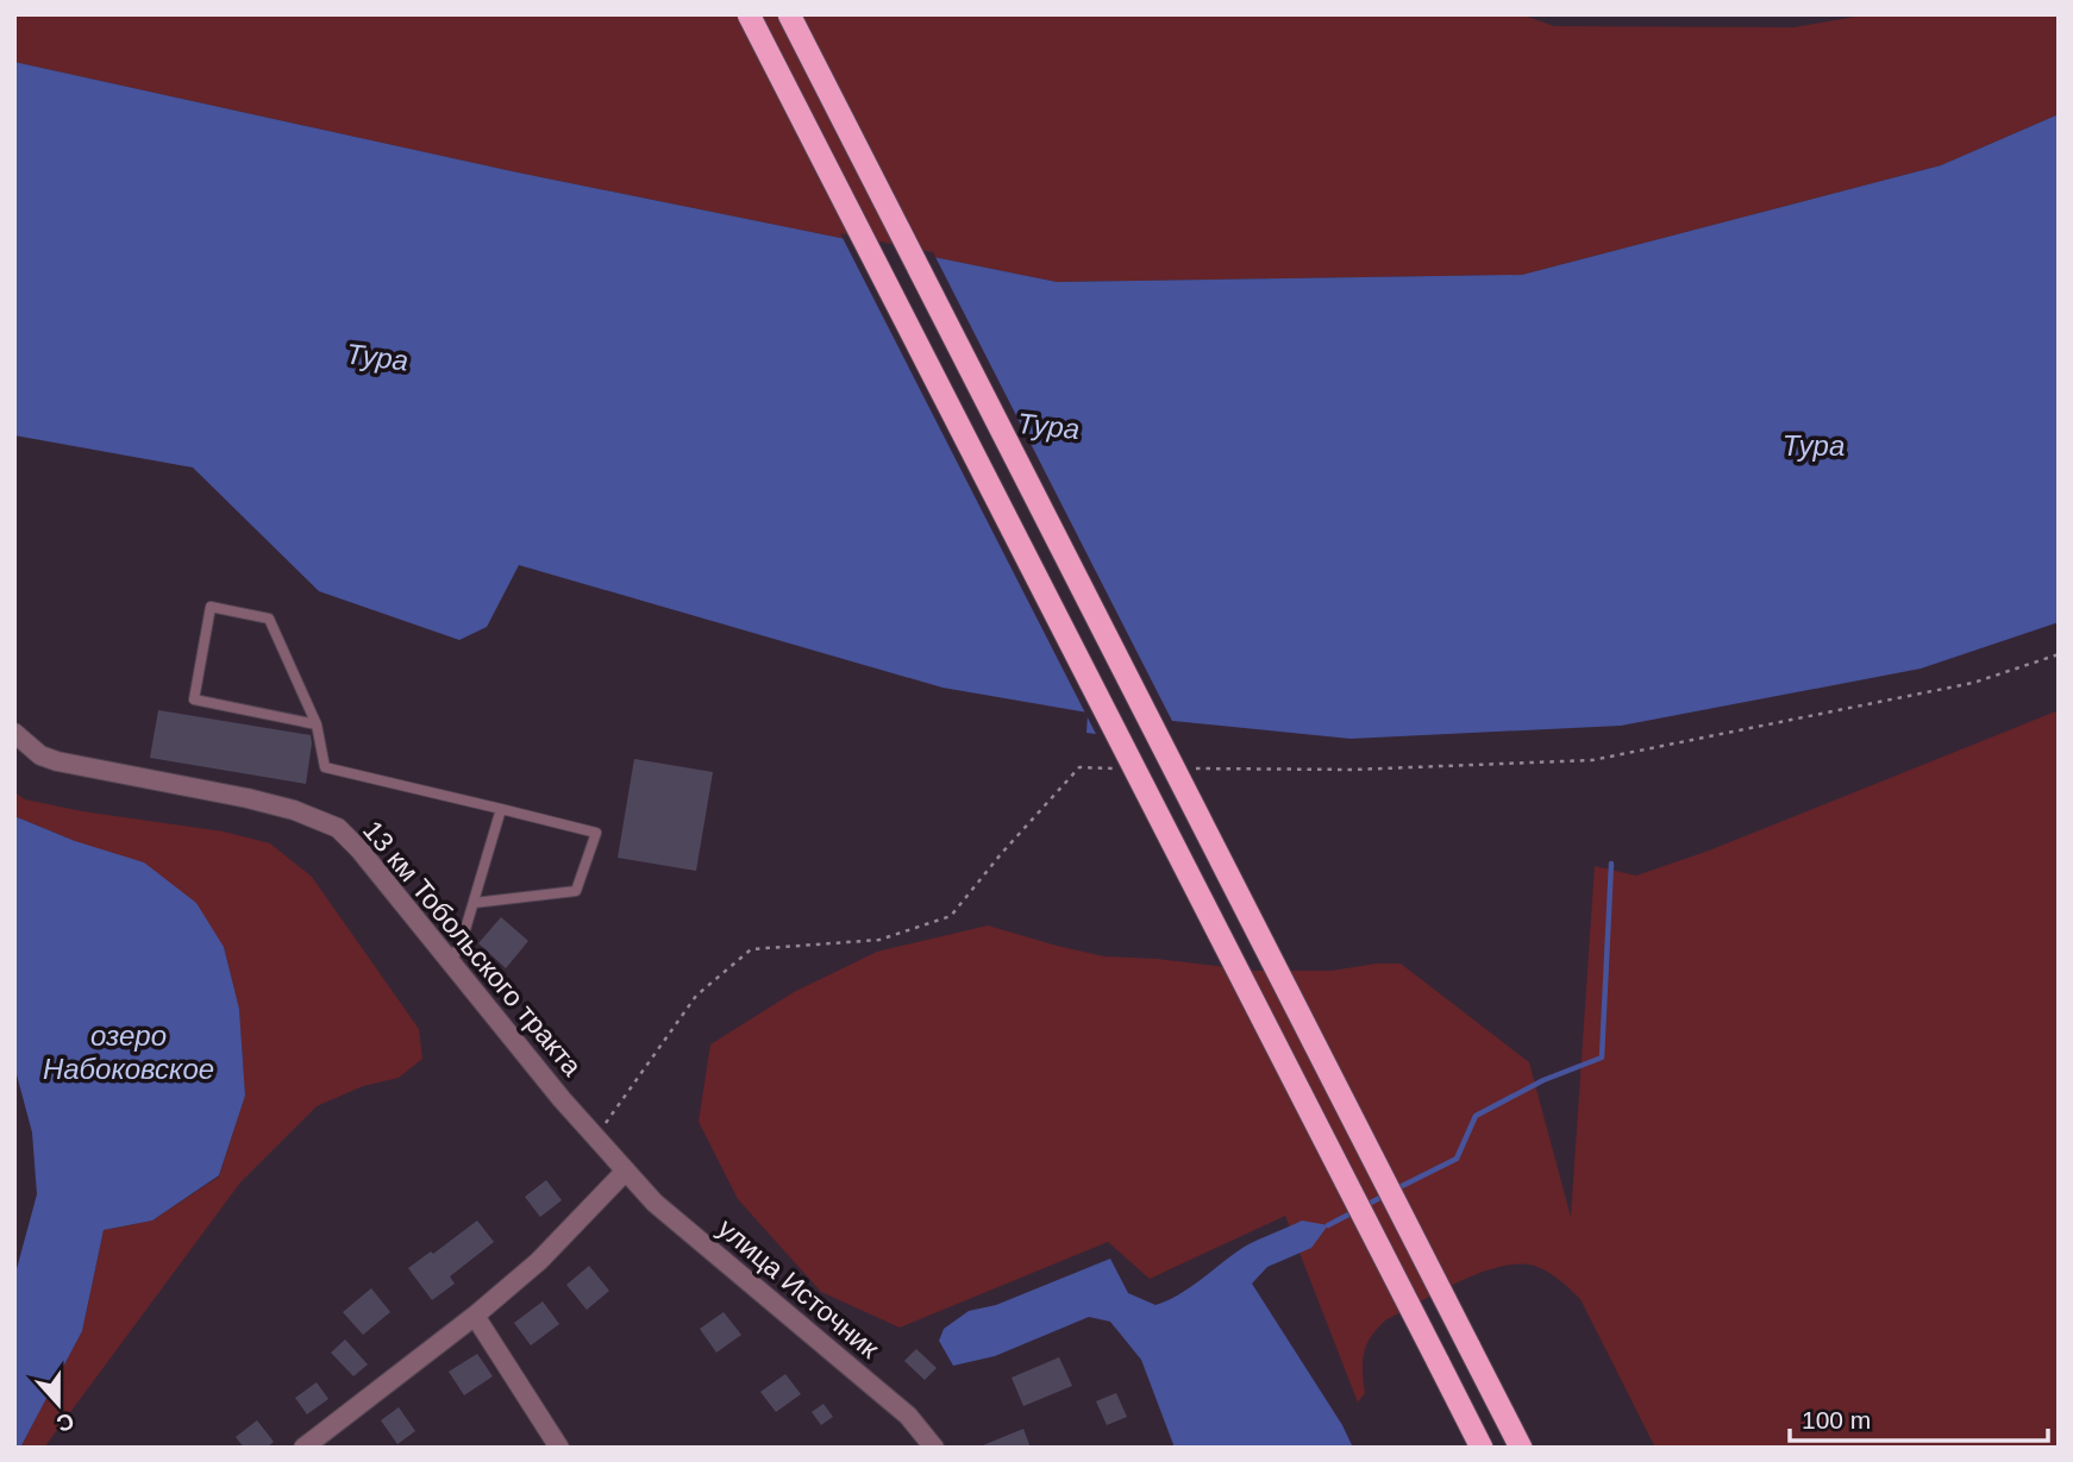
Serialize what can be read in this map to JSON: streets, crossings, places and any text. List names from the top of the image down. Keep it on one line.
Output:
{"streets":{"street":["13 км Тобольского тракта","улица Источник"]},"crossings":[["13 км Тобольского тракта","улица Источник"]],"water":["Тура","озеро Набоковское"],"scale_bar":"100 m","north":"bottom"}
